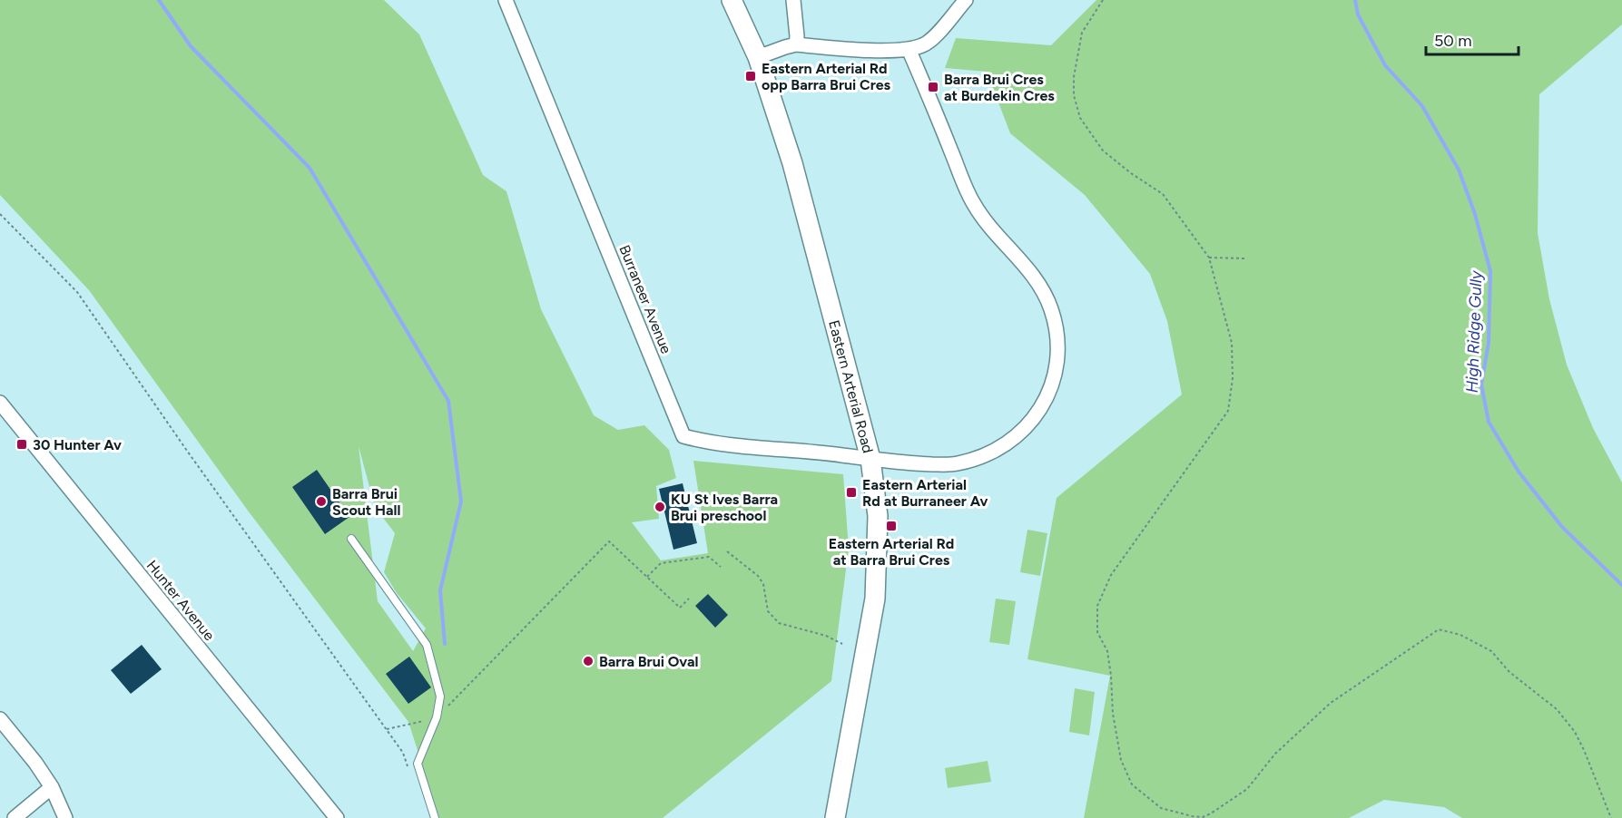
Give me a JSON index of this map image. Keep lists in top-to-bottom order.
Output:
{
  "streets": {
    "main road": ["Eastern Arterial Road"],
    "street": ["Burraneer Avenue", "Hunter Avenue"]
  },
  "crossings": [
    ["Burraneer Avenue", "Eastern Arterial Road"]
  ],
  "water": ["High Ridge Gully"],
  "places": {
    "transit": [
      "Eastern Arterial Rd opp Barra Brui Cres",
      "Barra Brui Cres at Burdekin Cres",
      "30 Hunter Av",
      "Eastern Arterial Rd at Burraneer Av",
      "Eastern Arterial Rd at Barra Brui Cres"
    ],
    "other": ["Barra Brui Scout Hall", "KU St Ives Barra Brui preschool", "Barra Brui Oval"]
  },
  "scale_bar": "50 m"
}
